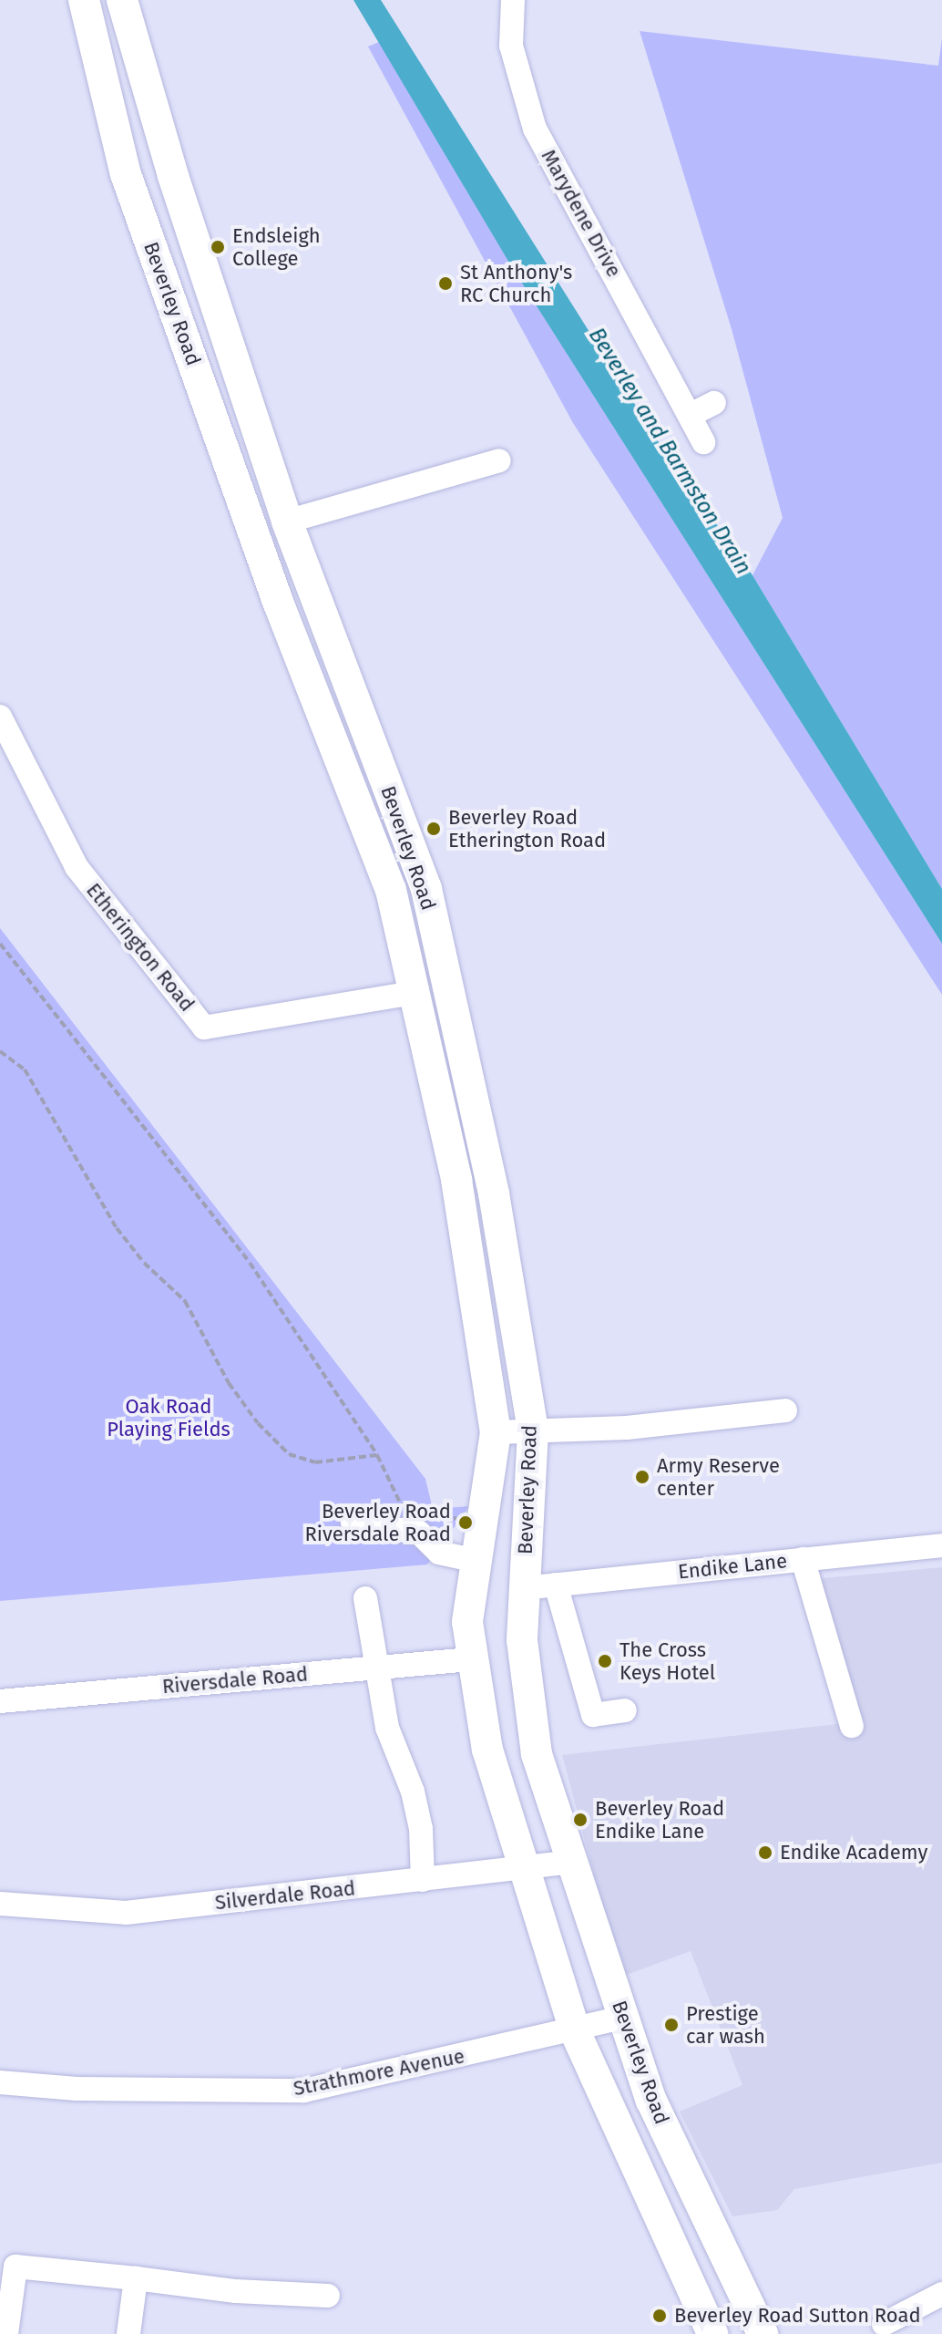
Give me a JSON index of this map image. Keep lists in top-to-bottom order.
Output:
{
  "streets": {
    "main road": ["Beverley Road"],
    "street": [
      "Marydene Drive",
      "Etherington Road",
      "Endike Lane",
      "Riversdale Road",
      "Silverdale Road",
      "Strathmore Avenue"
    ]
  },
  "crossings": [
    ["Beverley Road", "Etherington Road"],
    ["Beverley Road", "Endike Lane"],
    ["Beverley Road", "Riversdale Road"],
    ["Beverley Road", "Silverdale Road"],
    ["Beverley Road", "Strathmore Avenue"]
  ],
  "water": ["Beverley and Barmston Drain"],
  "parks": ["Oak Road Playing Fields"],
  "places": [
    "Endsleigh College",
    "St Anthony's RC Church",
    "Beverley Road Etherington Road",
    "Army Reserve center",
    "Beverley Road Riversdale Road",
    "The Cross Keys Hotel",
    "Beverley Road Endike Lane",
    "Endike Academy",
    "Prestige car wash",
    "Beverley Road Sutton Road"
  ]
}
